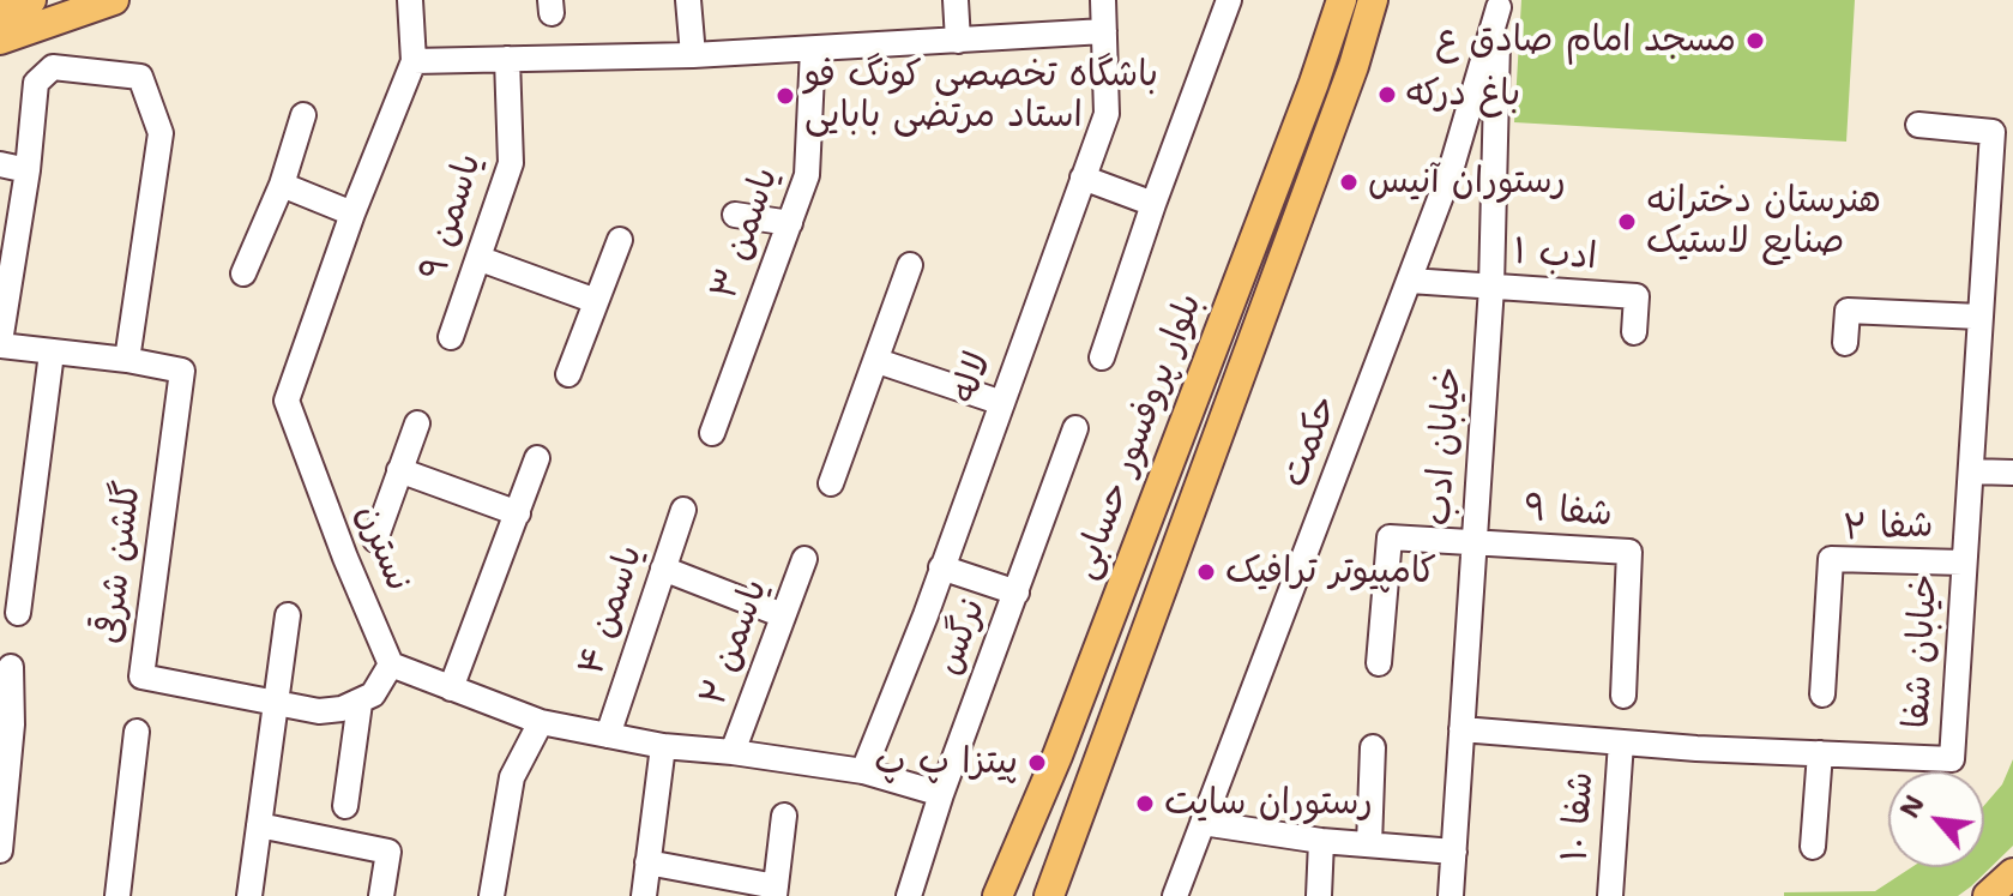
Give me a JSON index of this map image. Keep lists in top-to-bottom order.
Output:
{
  "streets": {
    "main road": ["بلوار پروفسور حسابی"],
    "street": [
      "یاسمن ۹",
      "یاسمن ۳",
      "ادب ۱",
      "لاله",
      "حکمت",
      "خیابان ادب",
      "شفا ۹",
      "شفا ۲",
      "نسترن",
      "گلشن شرقی",
      "یاسمن ۴",
      "نرگس",
      "یاسمن ۲",
      "خیابان شفا",
      "شفا ۱۰"
    ]
  },
  "crossings": [
    ["ادب ۱", "خیابان ادب"],
    ["حکمت", "خیابان ادب"],
    ["خیابان ادب", "شفا ۹"],
    ["خیابان ادب", "خیابان شفا"],
    ["شفا ۲", "خیابان شفا"],
    ["خیابان شفا", "شفا ۱۰"]
  ],
  "places": [
    "مسجد امام صادق ع",
    "باغ درکه",
    "باشگاه تخصصی کونگ فو استاد مرتضی بابایی",
    "رستوران آنیس",
    "هنرستان دخترانه صنایع لاستیک",
    "کامپیوتر ترافیک",
    "پیتزا پ پ",
    "رستوران سایت"
  ],
  "north": "top left"
}
